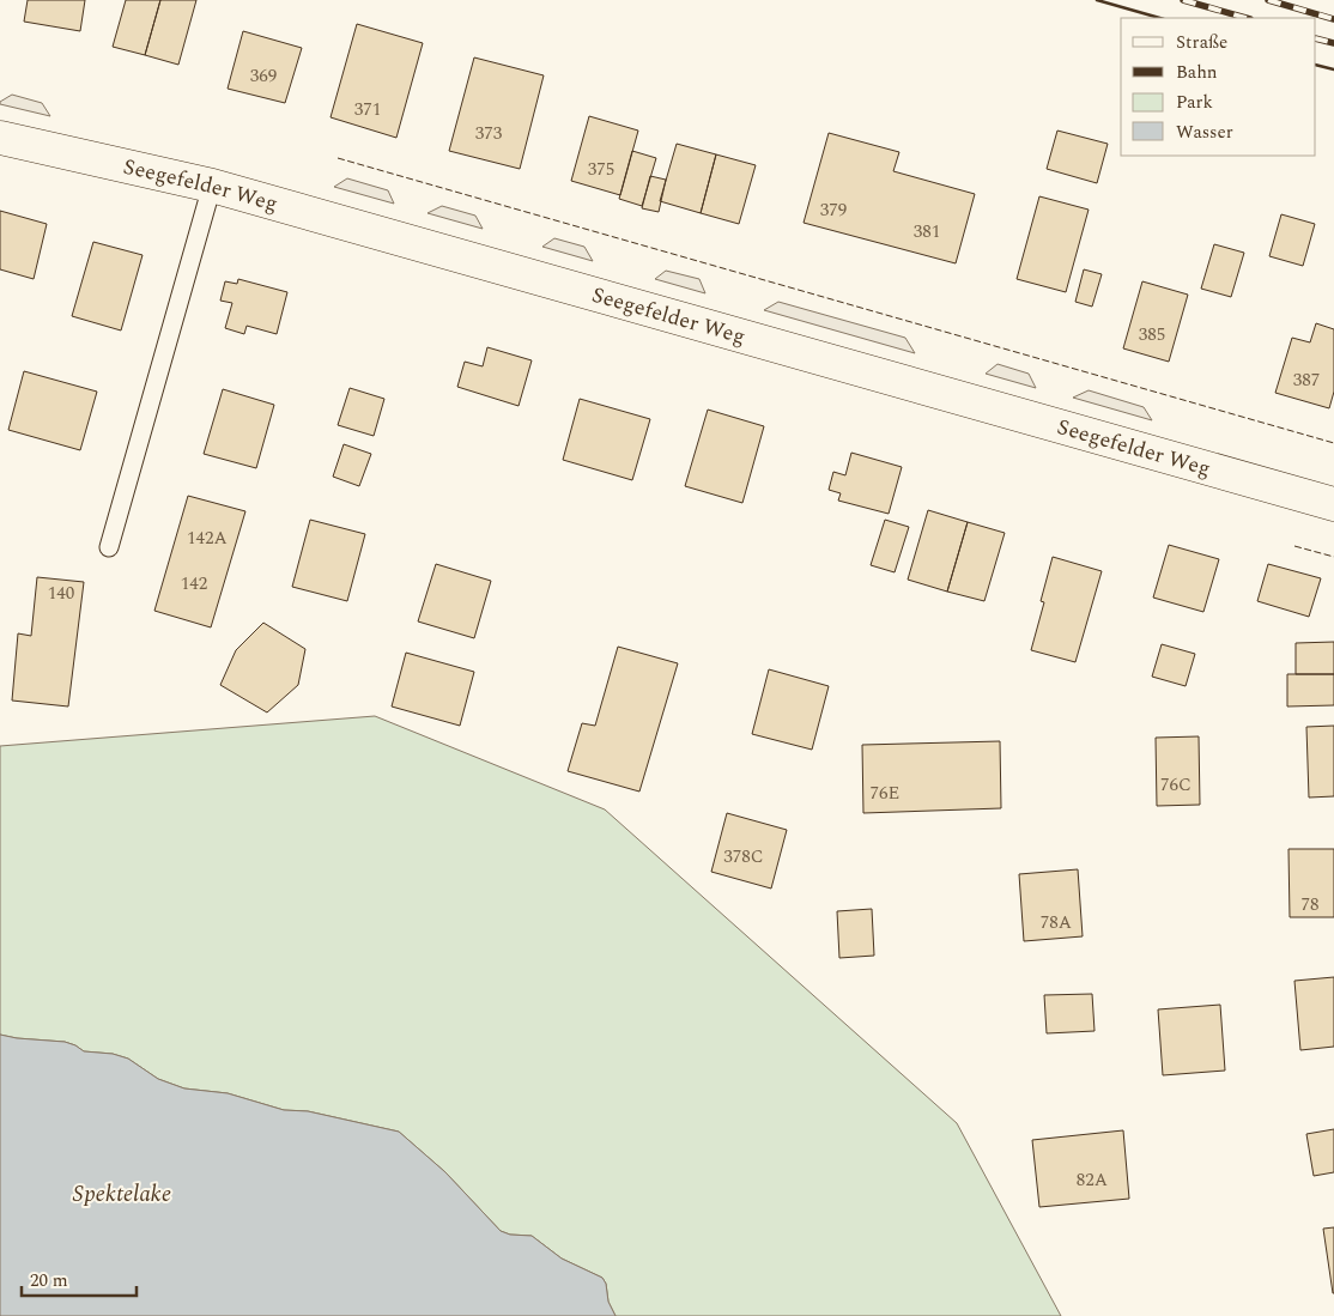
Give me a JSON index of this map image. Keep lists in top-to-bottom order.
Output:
{
  "streets": {
    "street": ["Seegefelder Weg"]
  },
  "water": ["Spektelake"],
  "house_numbers": [
    "369",
    "371",
    "373",
    "375",
    "379",
    "381",
    "385",
    "387",
    "142A",
    "142",
    "140",
    "76C",
    "76E",
    "378C",
    "78",
    "78A",
    "82A"
  ],
  "legend": [
    "Straße",
    "Bahn",
    "Park",
    "Wasser"
  ],
  "scale_bar": "20 m"
}
